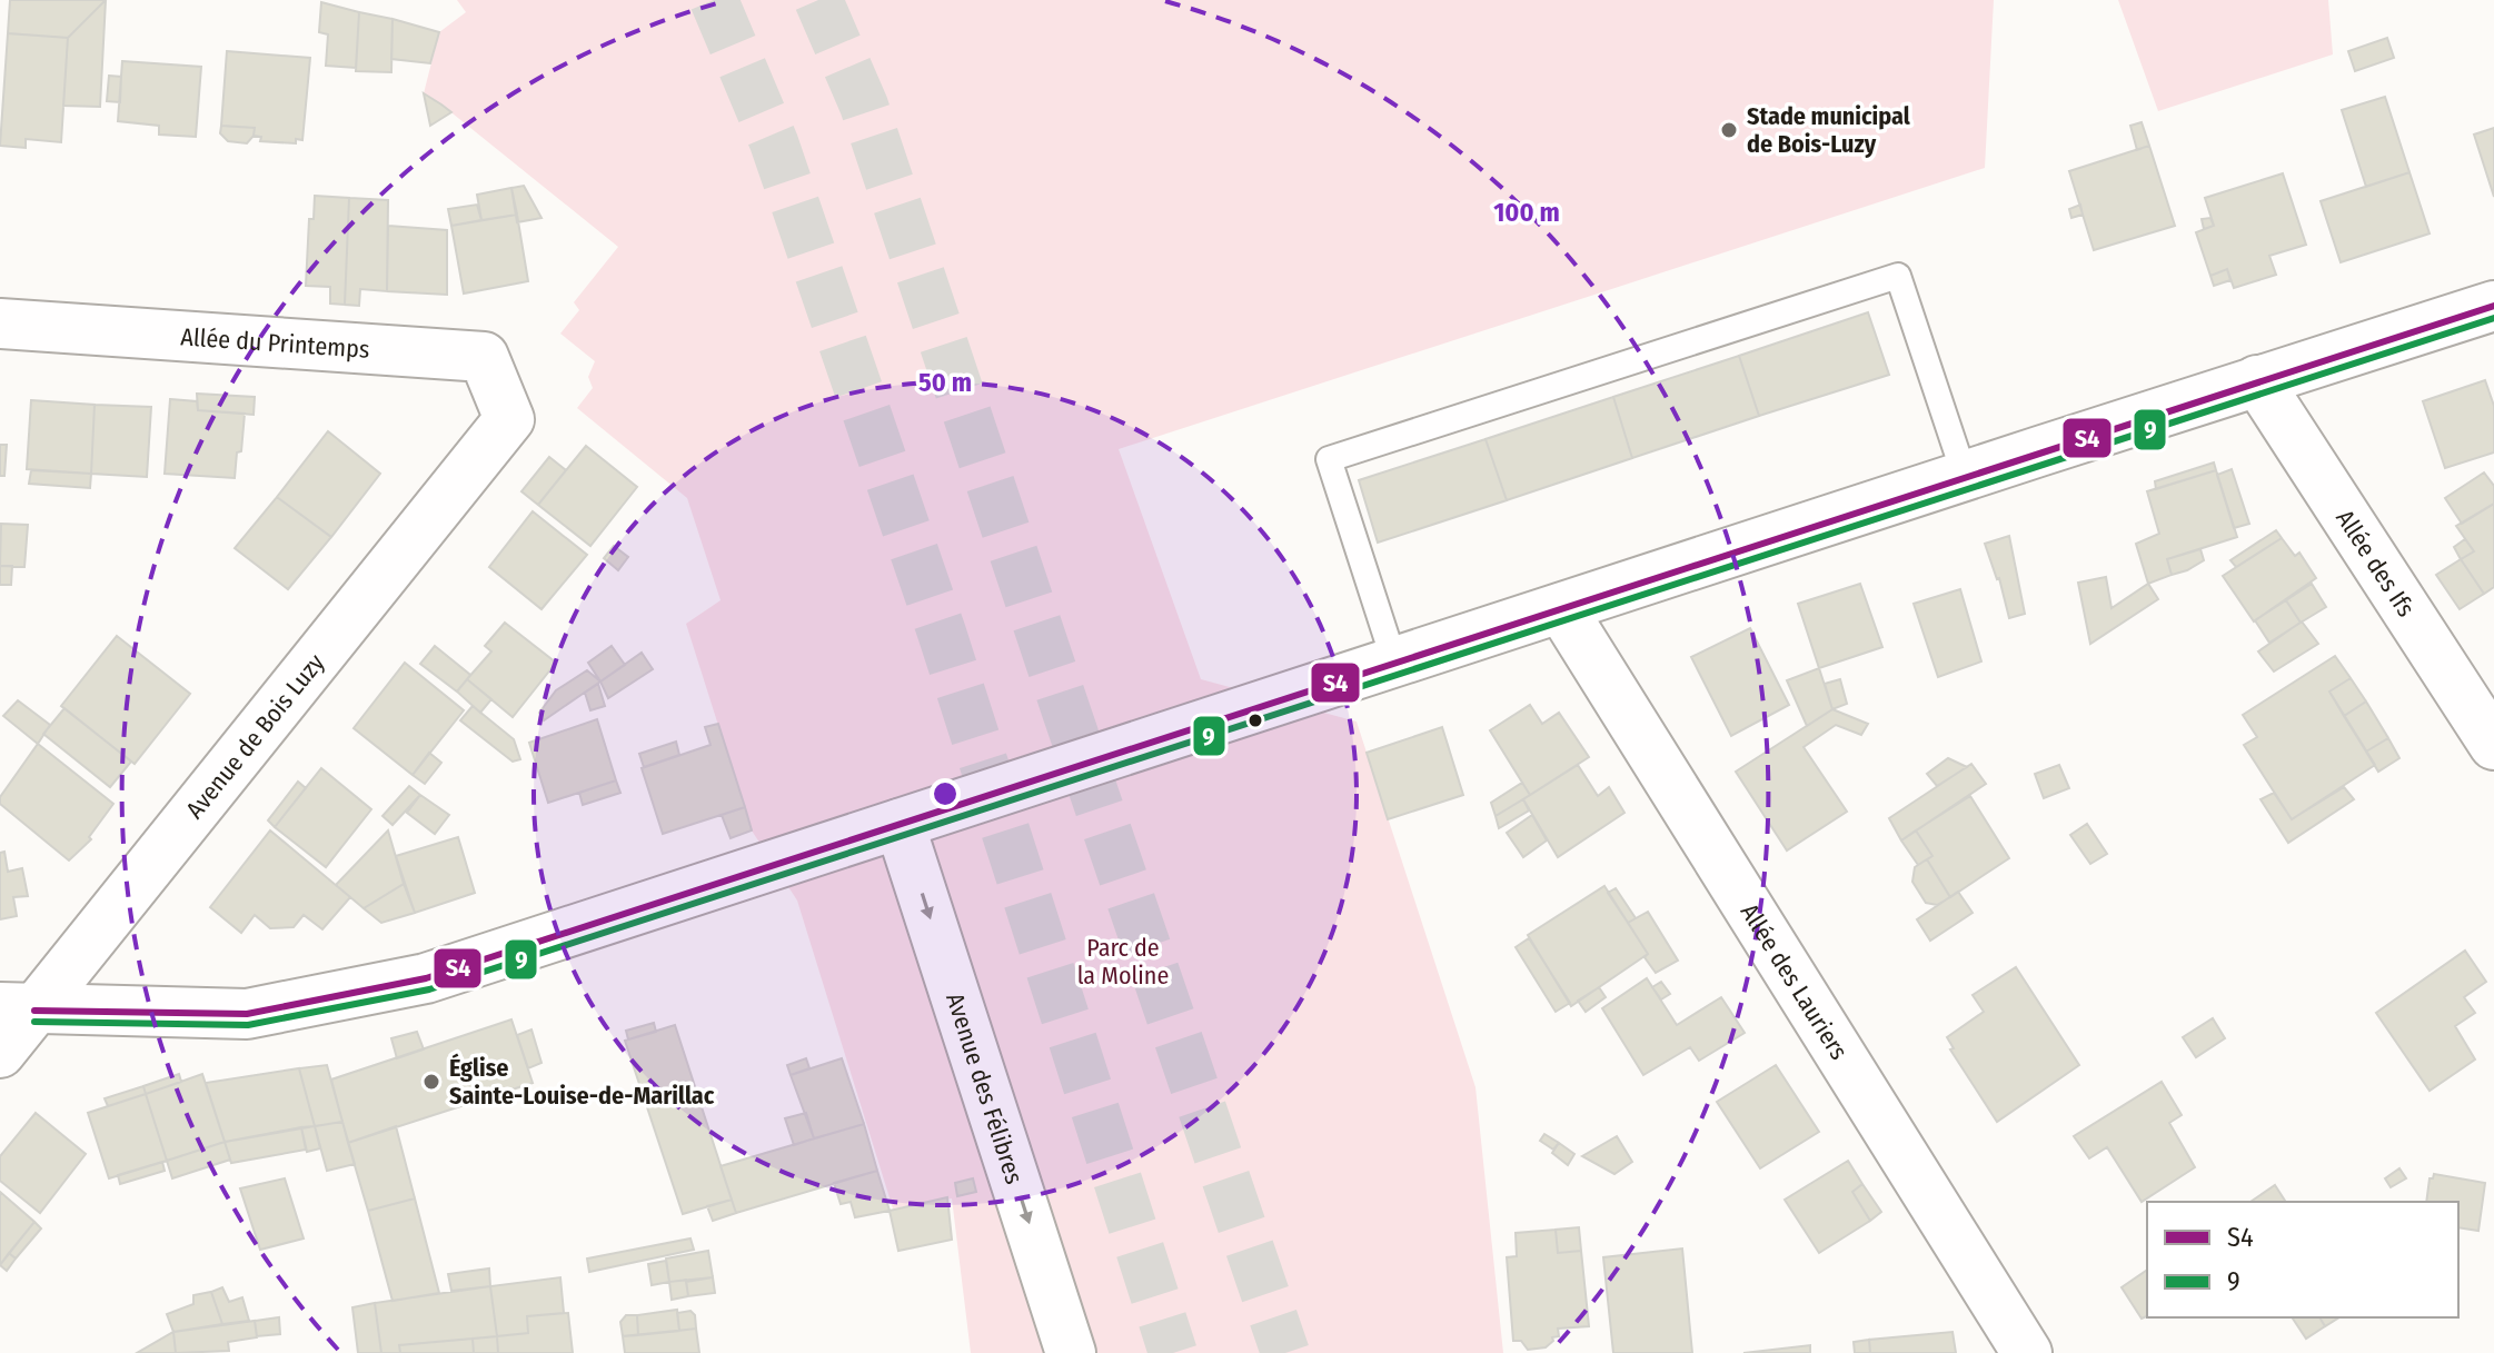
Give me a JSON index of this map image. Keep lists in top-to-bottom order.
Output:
{
  "streets": {
    "street": [
      "Allée du Printemps",
      "Allée des Ifs",
      "Avenue de Bois Luzy",
      "Allée des Lauriers",
      "Avenue des Félibres"
    ]
  },
  "crossings": [
    ["Allée du Printemps", "Avenue de Bois Luzy"]
  ],
  "one_way": ["Avenue des Félibres"],
  "parks": ["Parc de la Moline"],
  "places": ["Stade municipal de Bois-Luzy", "Église Sainte-Louise-de-Marillac"],
  "lines": ["transit line S4", "transit line 9"],
  "legend": ["S4", "9"],
  "rings": ["100 m", "50 m"]
}
